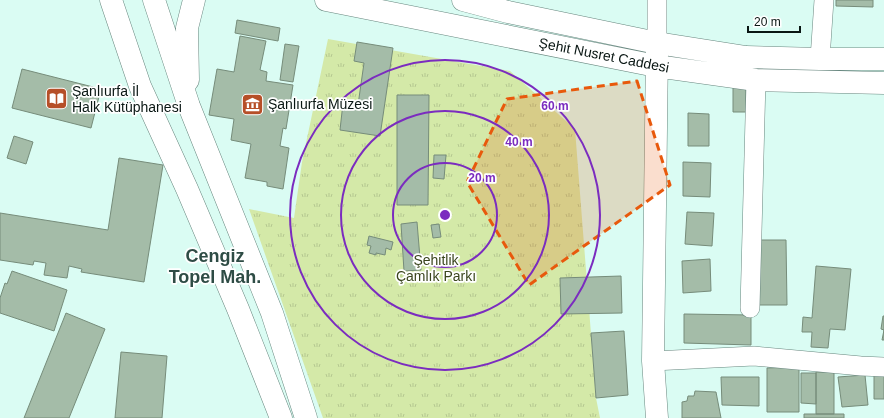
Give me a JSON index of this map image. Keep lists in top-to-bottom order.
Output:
{
  "streets": {
    "street": ["Şehit Nusret Caddesi"]
  },
  "districts": ["Cengiz Topel Mah."],
  "parks": ["Şehitlik Çamlık Parkı"],
  "places": {
    "library": ["Şanlıurfa İl Halk Kütüphanesi"],
    "museum": ["Şanlıurfa Müzesi"]
  },
  "scale_bar": "20 m",
  "rings": ["60 m", "40 m", "20 m"]
}
